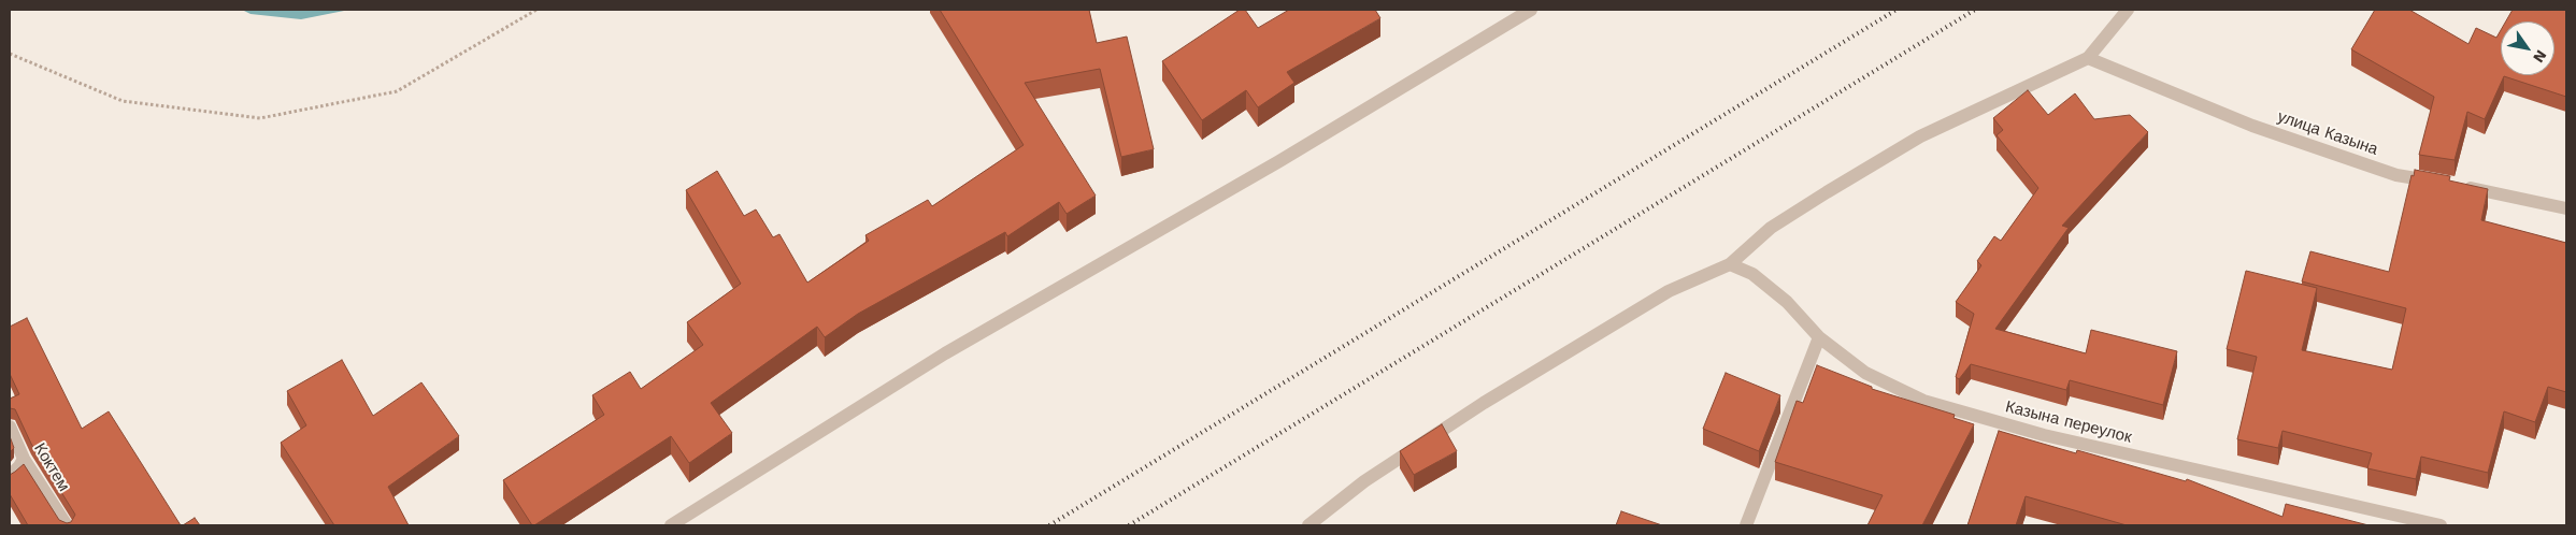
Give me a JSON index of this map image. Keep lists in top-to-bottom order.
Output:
{
  "streets": {
    "street": ["улица Казына", "Казына переулок", "Коктем"]
  },
  "north": "bottom right"
}
